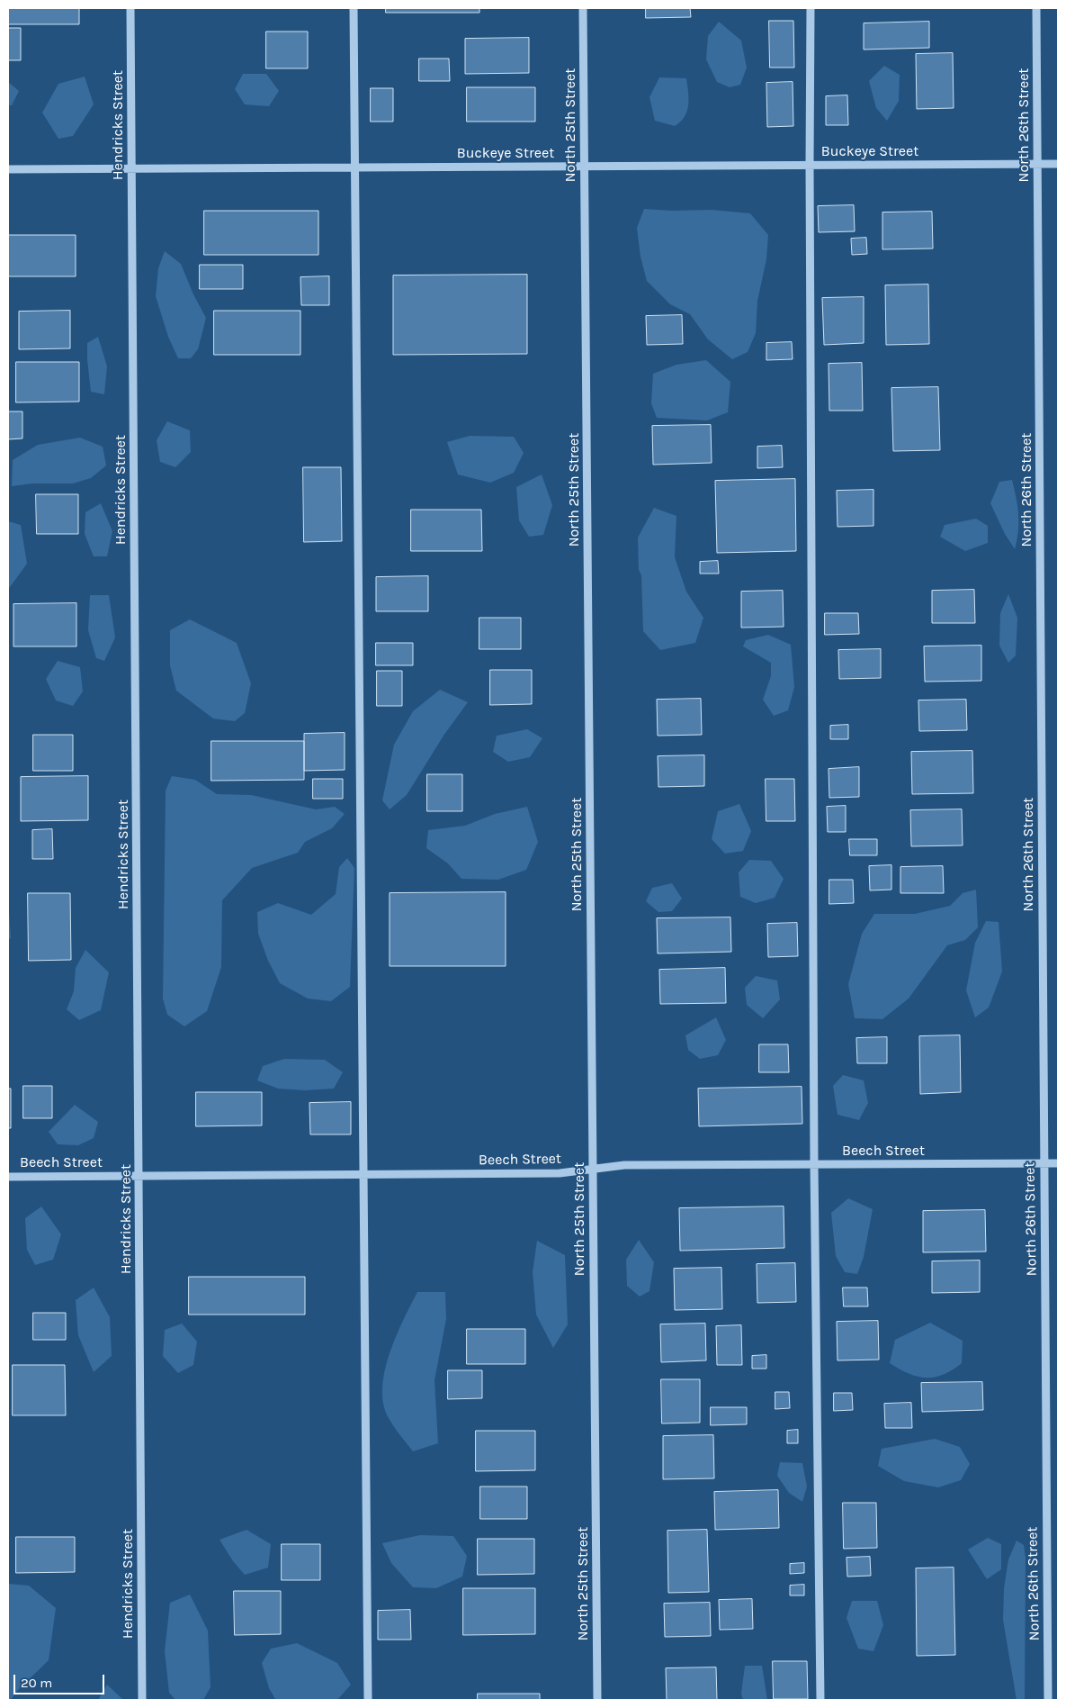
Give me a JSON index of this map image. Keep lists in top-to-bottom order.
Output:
{
  "streets": {
    "street": [
      "Hendricks Street",
      "North 25th Street",
      "North 26th Street",
      "Buckeye Street",
      "Beech Street"
    ]
  },
  "crossings": [
    ["Hendricks Street", "Buckeye Street"],
    ["Hendricks Street", "Beech Street"],
    ["North 25th Street", "Buckeye Street"],
    ["North 25th Street", "Beech Street"],
    ["North 26th Street", "Buckeye Street"],
    ["North 26th Street", "Beech Street"]
  ],
  "scale_bar": "20 m"
}
